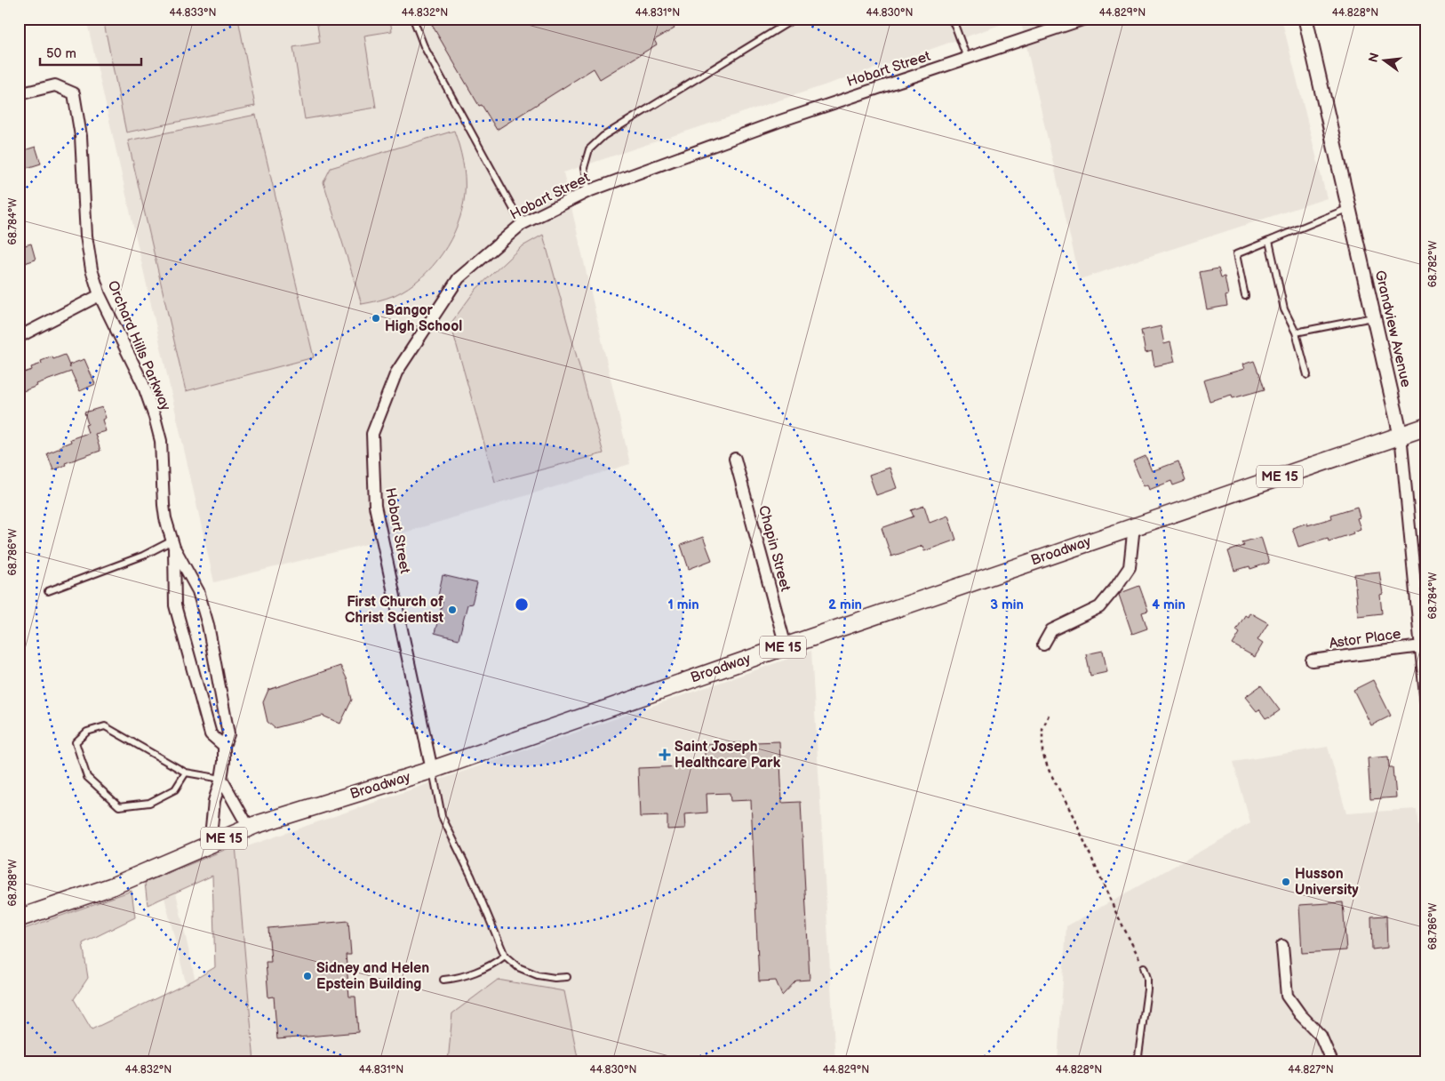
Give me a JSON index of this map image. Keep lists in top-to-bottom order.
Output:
{
  "streets": {
    "main road": ["ME 15", "Broadway"],
    "street": [
      "Hobart Street",
      "Grandview Avenue",
      "Orchard Hills Parkway",
      "Chapin Street",
      "Astor Place"
    ]
  },
  "crossings": [
    ["Hobart Street", "Broadway"],
    ["Grandview Avenue", "Broadway"],
    ["Grandview Avenue", "Astor Place"],
    ["Orchard Hills Parkway", "Broadway"],
    ["Chapin Street", "Broadway"]
  ],
  "places": {
    "other": [
      "Bangor High School",
      "First Church of Christ Scientist",
      "Husson University",
      "Sidney and Helen Epstein Building"
    ],
    "health": ["Saint Joseph Healthcare Park"]
  },
  "scale_bar": "50 m",
  "north": "left",
  "coordinates": [
    "44.833°N",
    "44.832°N",
    "44.831°N",
    "44.830°N",
    "44.829°N",
    "44.828°N",
    "68.784°W",
    "68.782°W",
    "68.786°W",
    "68.788°W",
    "44.827°N"
  ],
  "rings": [
    "1 min",
    "2 min",
    "3 min",
    "4 min"
  ]
}
